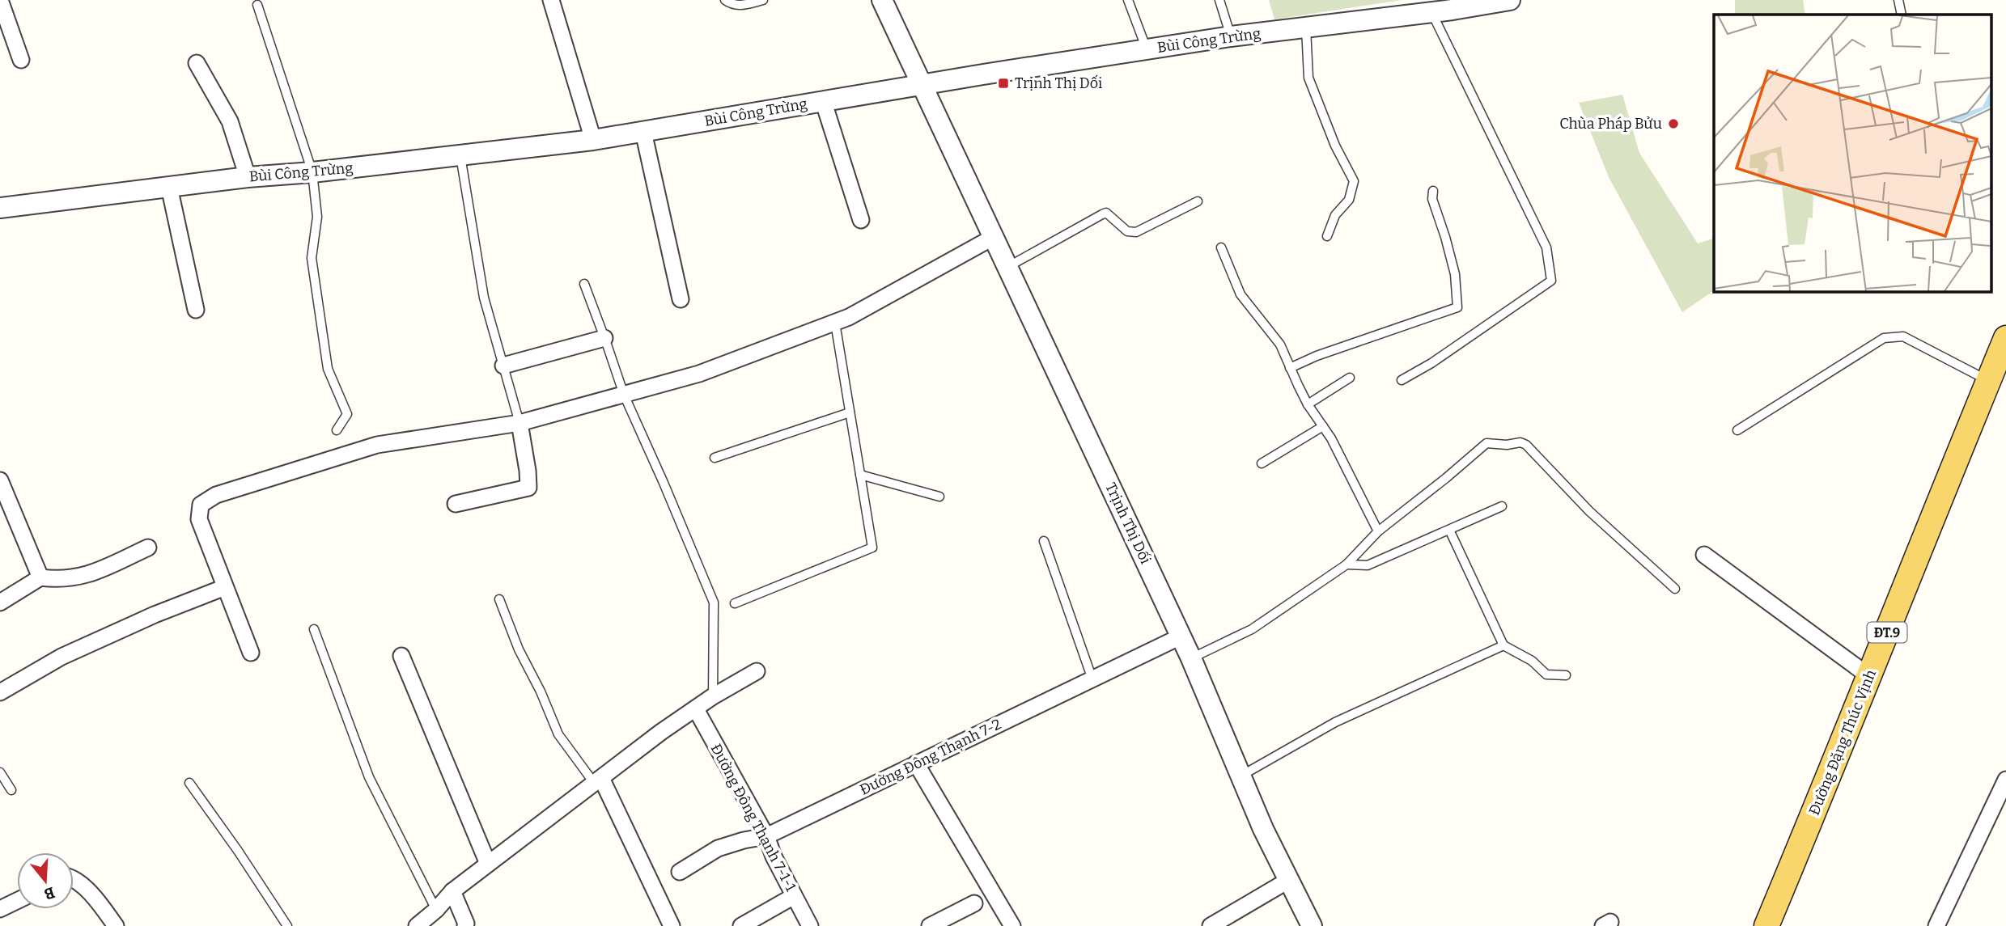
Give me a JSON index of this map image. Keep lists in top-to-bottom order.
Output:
{
  "streets": {
    "main road": ["ĐT.9", "Đường Đặng Thúc Vịnh"],
    "street": [
      "Bùi Công Trừng",
      "Trịnh Thị Dối",
      "Đường Đông Thạnh 7-2",
      "Đường Đông Thạnh 7-1-1"
    ]
  },
  "crossings": [
    ["Bùi Công Trừng", "Trịnh Thị Dối"],
    ["Trịnh Thị Dối", "Đường Đông Thạnh 7-2"],
    ["Đường Đông Thạnh 7-2", "Đường Đông Thạnh 7-1-1"]
  ],
  "places": {
    "transit": ["Trịnh Thị Dối"],
    "other": ["Chùa Pháp Bửu"]
  },
  "north": "bottom"
}
